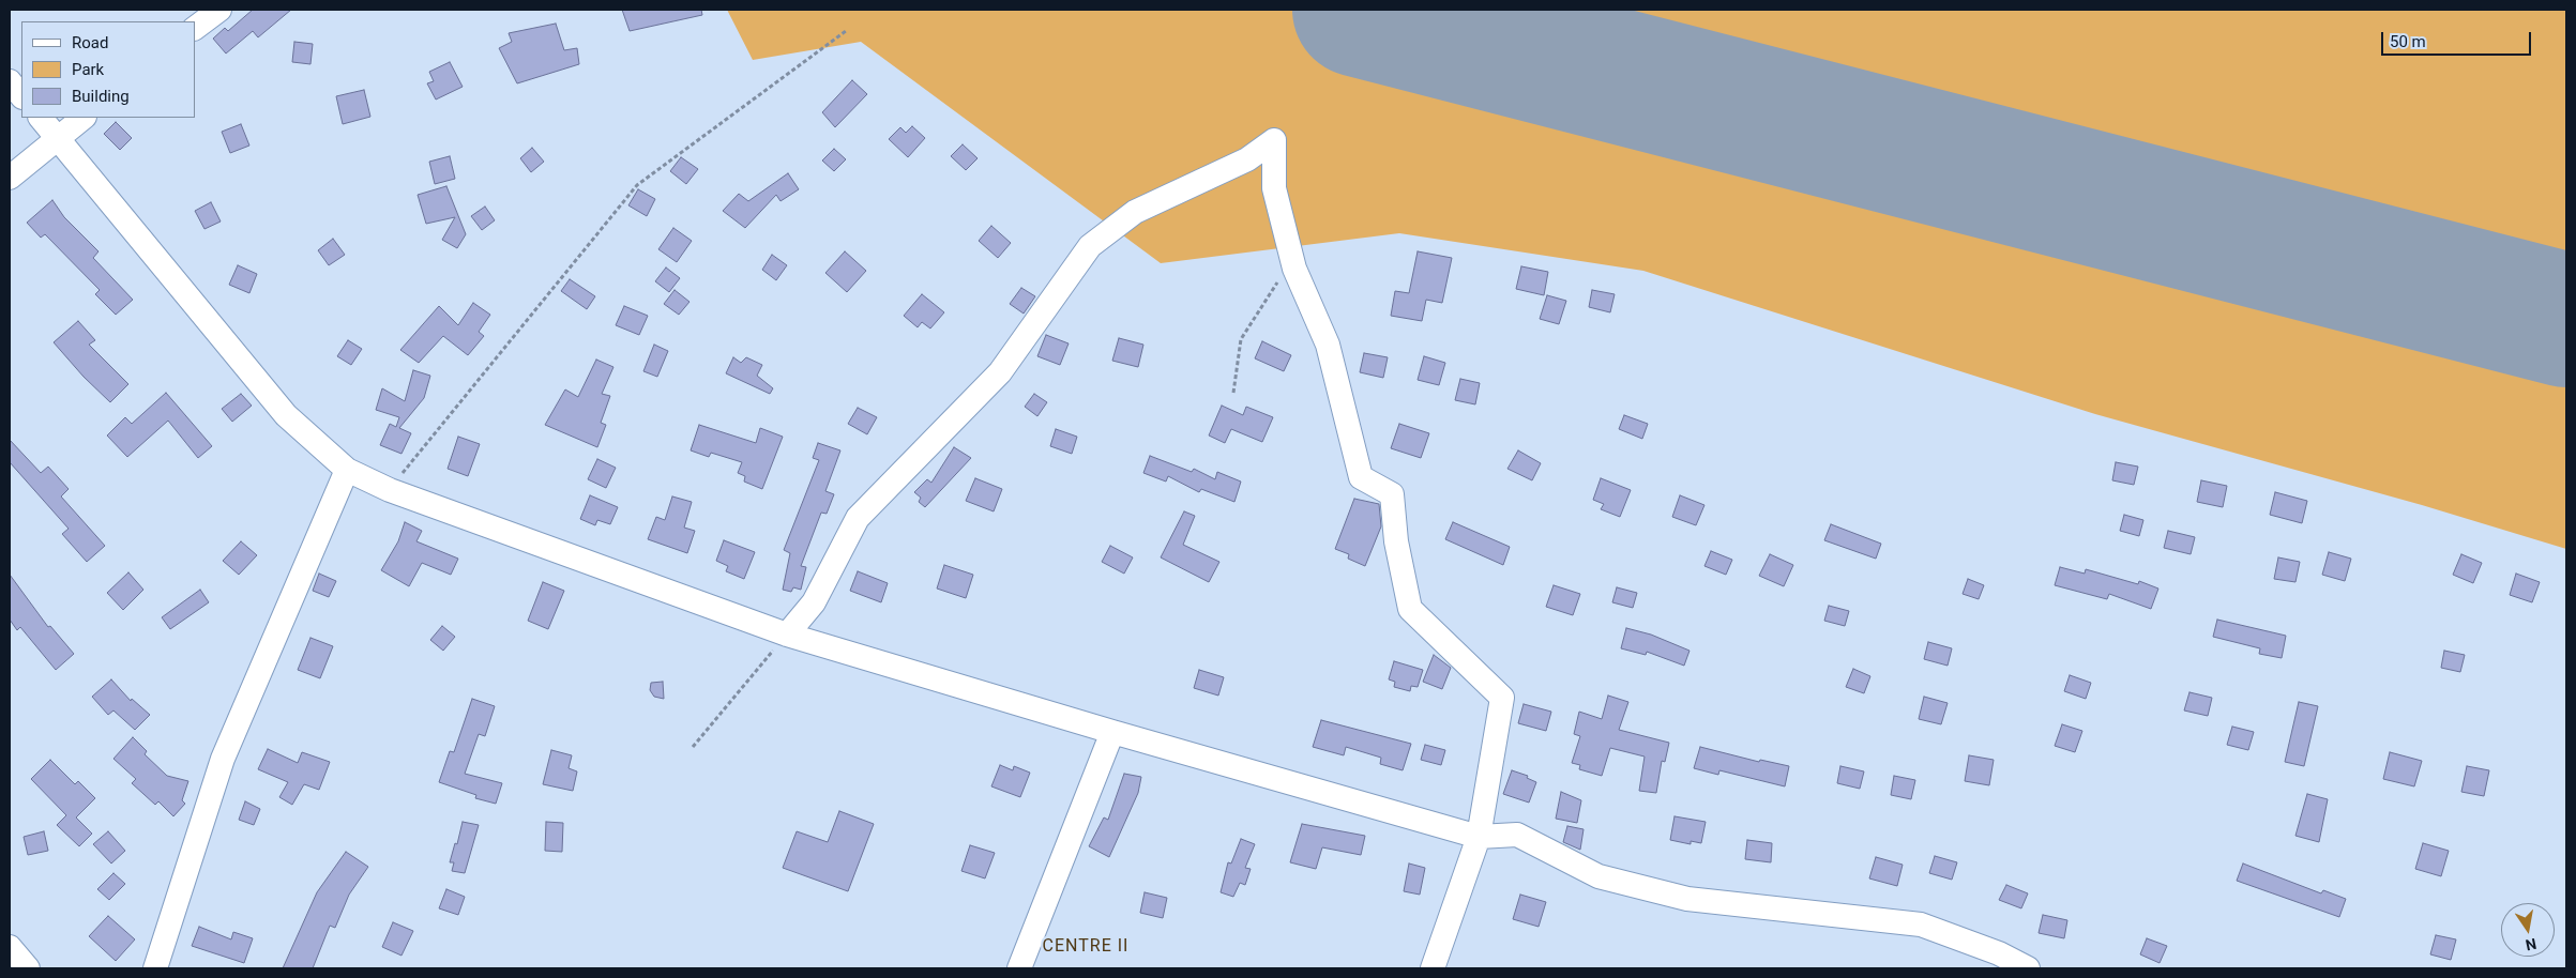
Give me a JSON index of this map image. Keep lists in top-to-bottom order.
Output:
{
  "districts": ["CENTRE II"],
  "legend": ["Road", "Park", "Building"],
  "scale_bar": "50 m",
  "north": "bottom"
}
